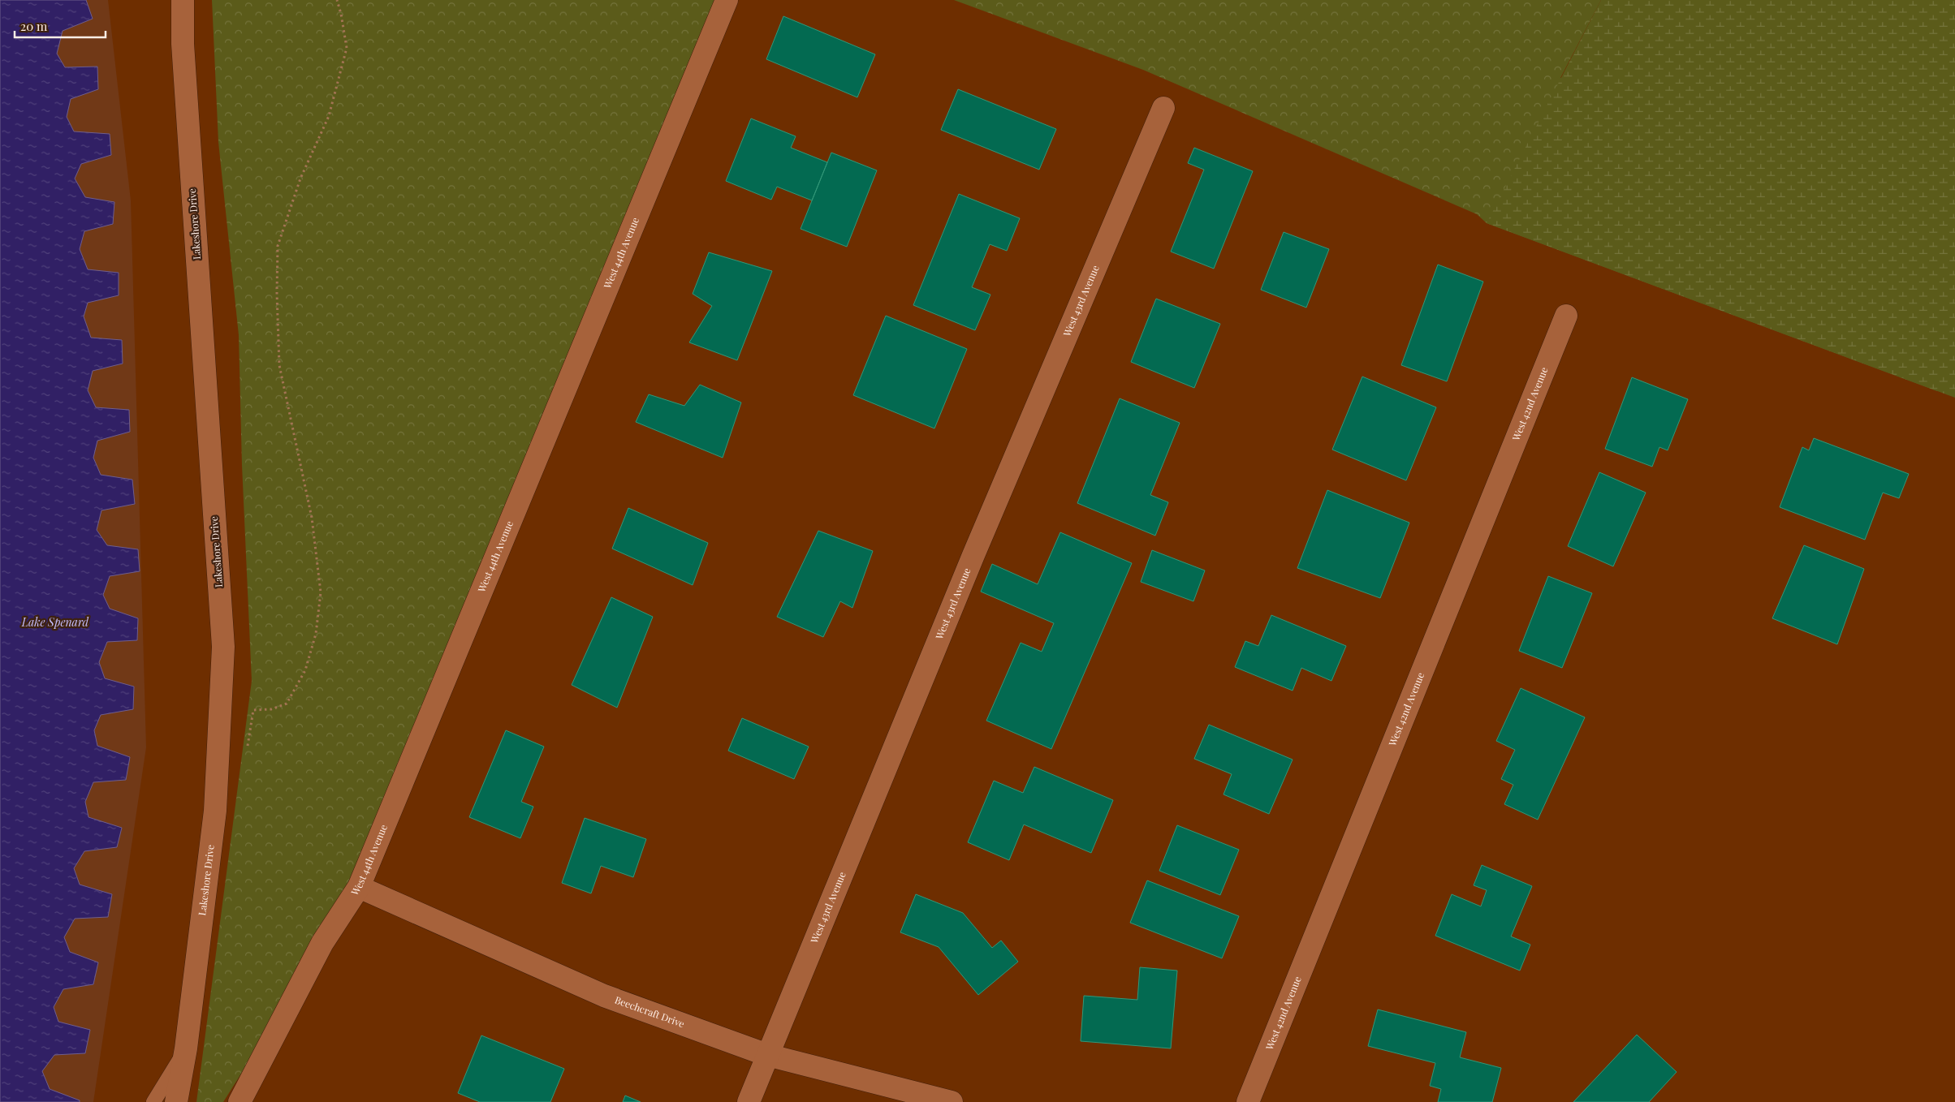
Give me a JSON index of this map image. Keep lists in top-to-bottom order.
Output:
{
  "streets": {
    "street": [
      "Lakeshore Drive",
      "West 44th Avenue",
      "West 43rd Avenue",
      "West 42nd Avenue",
      "Beechcraft Drive"
    ]
  },
  "crossings": [
    ["West 44th Avenue", "Beechcraft Drive"],
    ["West 43rd Avenue", "Beechcraft Drive"]
  ],
  "water": ["Lake Spenard"],
  "scale_bar": "20 m"
}
